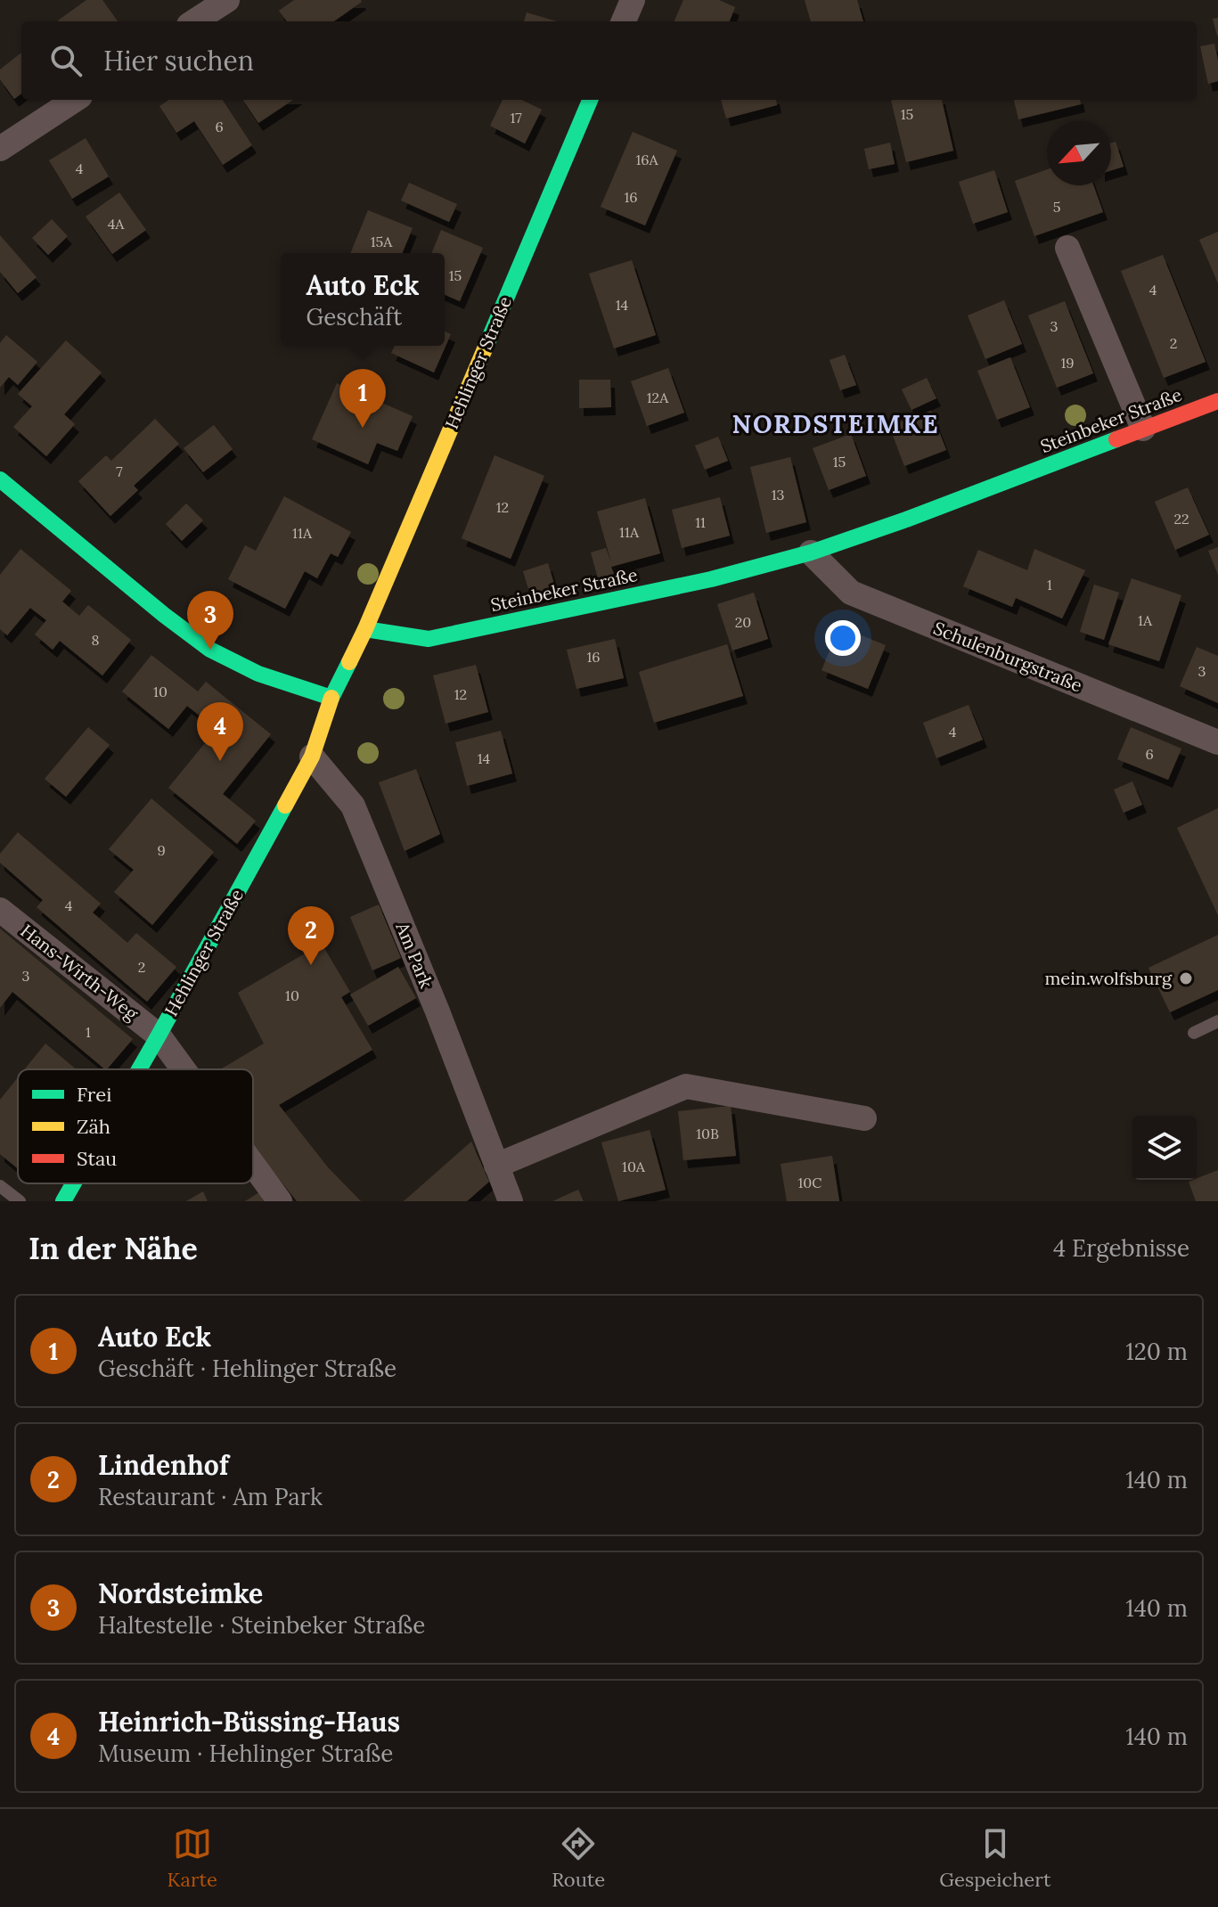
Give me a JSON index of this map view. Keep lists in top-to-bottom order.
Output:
{
  "streets": {
    "street": [
      "Hehlinger Straße",
      "Steinbeker Straße",
      "Schulenburgstraße",
      "Am Park",
      "Hans-Wirth-Weg"
    ]
  },
  "crossings": [
    ["Hehlinger Straße", "Steinbeker Straße"],
    ["Hehlinger Straße", "Am Park"],
    ["Hehlinger Straße", "Hans-Wirth-Weg"],
    ["Steinbeker Straße", "Schulenburgstraße"]
  ],
  "districts": ["NORDSTEIMKE"],
  "places": ["mein.wolfsburg"],
  "house_numbers": [
    "15",
    "17",
    "6",
    "16A",
    "4",
    "16",
    "5",
    "4A",
    "15A",
    "15",
    "4",
    "14",
    "3",
    "2",
    "19",
    "12A",
    "15",
    "7",
    "13",
    "12",
    "22",
    "11",
    "11A",
    "11A",
    "1",
    "1A",
    "20",
    "8",
    "16",
    "3",
    "10",
    "12",
    "4",
    "6",
    "14",
    "9",
    "4",
    "2",
    "3",
    "10",
    "1",
    "10B",
    "10A",
    "10C"
  ],
  "legend": ["Frei", "Zäh", "Stau"],
  "north": "bottom left",
  "page": {
    "search": "Hier suchen",
    "popup": ["Auto Eck", "Geschäft"],
    "pins": [
      "1",
      "3",
      "4",
      "2"
    ],
    "heading": ["In der Nähe", "4 Ergebnisse"],
    "list": [
      {
        "mark": "1",
        "name": "Auto Eck",
        "note": "Geschäft · Hehlinger Straße",
        "value": "120 m"
      },
      {
        "mark": "2",
        "name": "Lindenhof",
        "note": "Restaurant · Am Park",
        "value": "140 m"
      },
      {
        "mark": "3",
        "name": "Nordsteimke",
        "note": "Haltestelle · Steinbeker Straße",
        "value": "140 m"
      },
      {
        "mark": "4",
        "name": "Heinrich-Büssing-Haus",
        "note": "Museum · Hehlinger Straße",
        "value": "140 m"
      }
    ],
    "nav": ["Karte", "Route", "Gespeichert"]
  }
}
